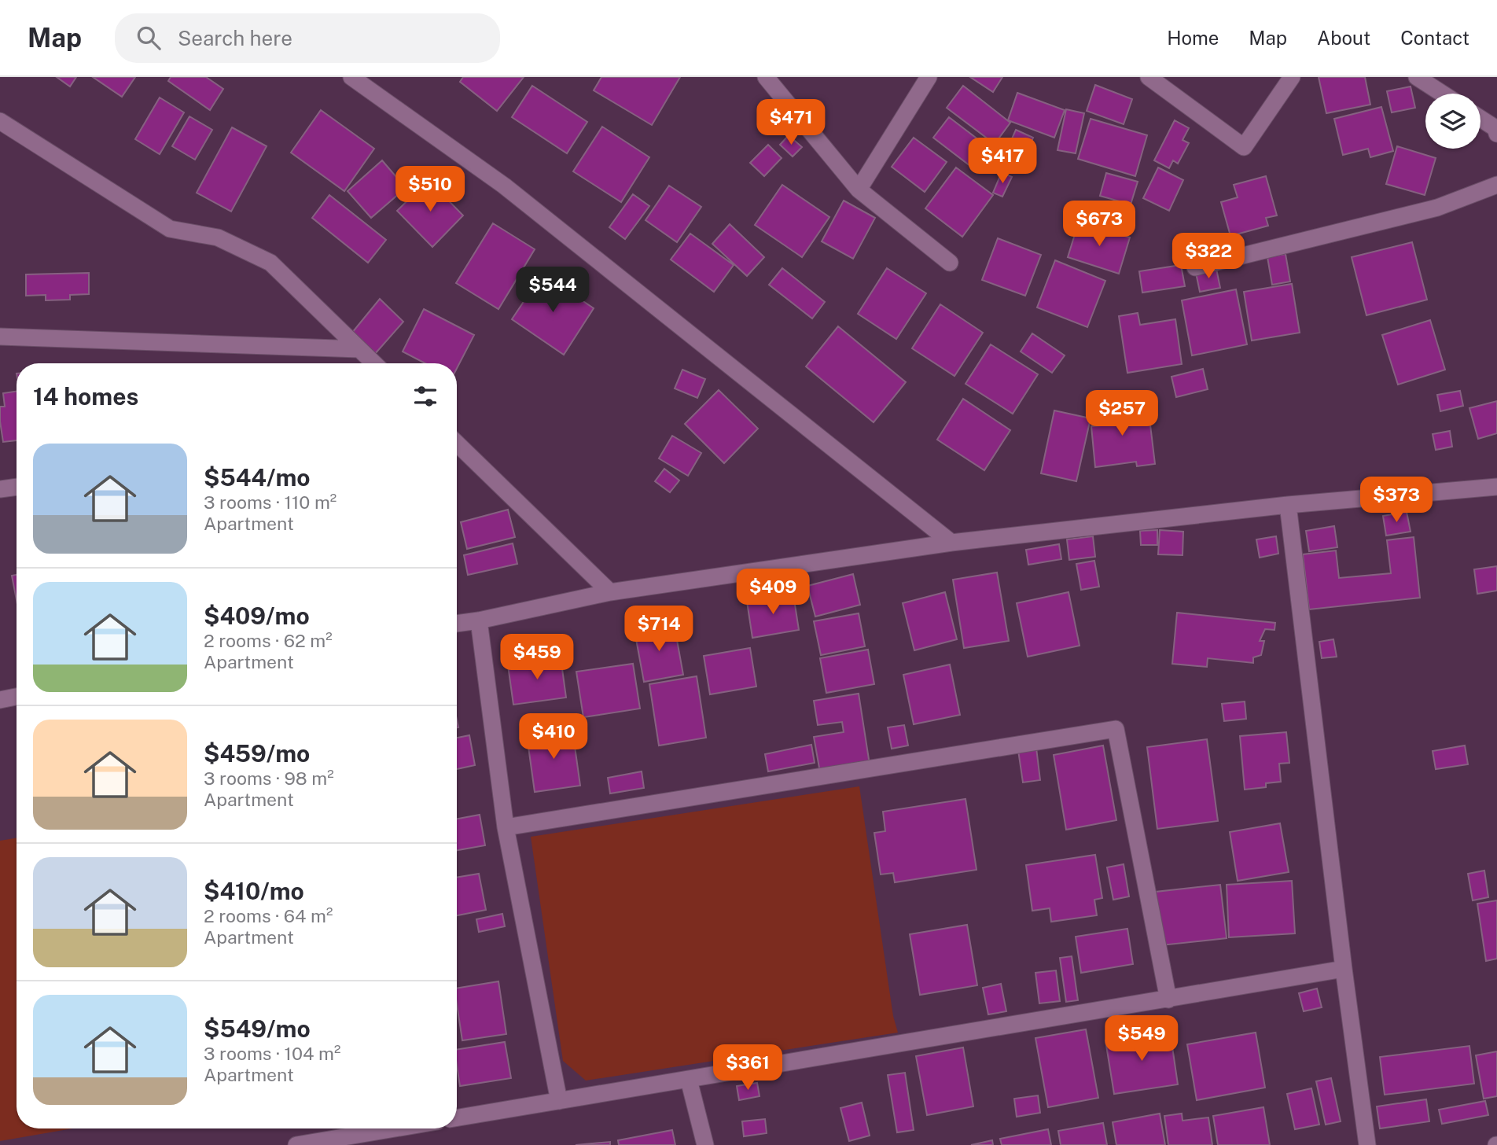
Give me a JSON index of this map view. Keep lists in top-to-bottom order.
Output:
{
  "page": {
    "header": "Map",
    "search": "Search here",
    "nav": [
      "Home",
      "Map",
      "About",
      "Contact"
    ],
    "price": [
      "$471",
      "$417",
      "$510",
      "$673",
      "$322",
      "$544",
      "$257",
      "$373",
      "$409",
      "$714",
      "$459",
      "$410",
      "$549",
      "$361"
    ],
    "heading": "14 homes",
    "list": [
      {
        "name": "$544/mo",
        "note": "3 rooms · 110 m² · Apartment"
      },
      {
        "name": "$409/mo",
        "note": "2 rooms · 62 m² · Apartment"
      },
      {
        "name": "$459/mo",
        "note": "3 rooms · 98 m² · Apartment"
      },
      {
        "name": "$410/mo",
        "note": "2 rooms · 64 m² · Apartment"
      },
      {
        "name": "$549/mo",
        "note": "3 rooms · 104 m² · Apartment"
      }
    ]
  }
}
